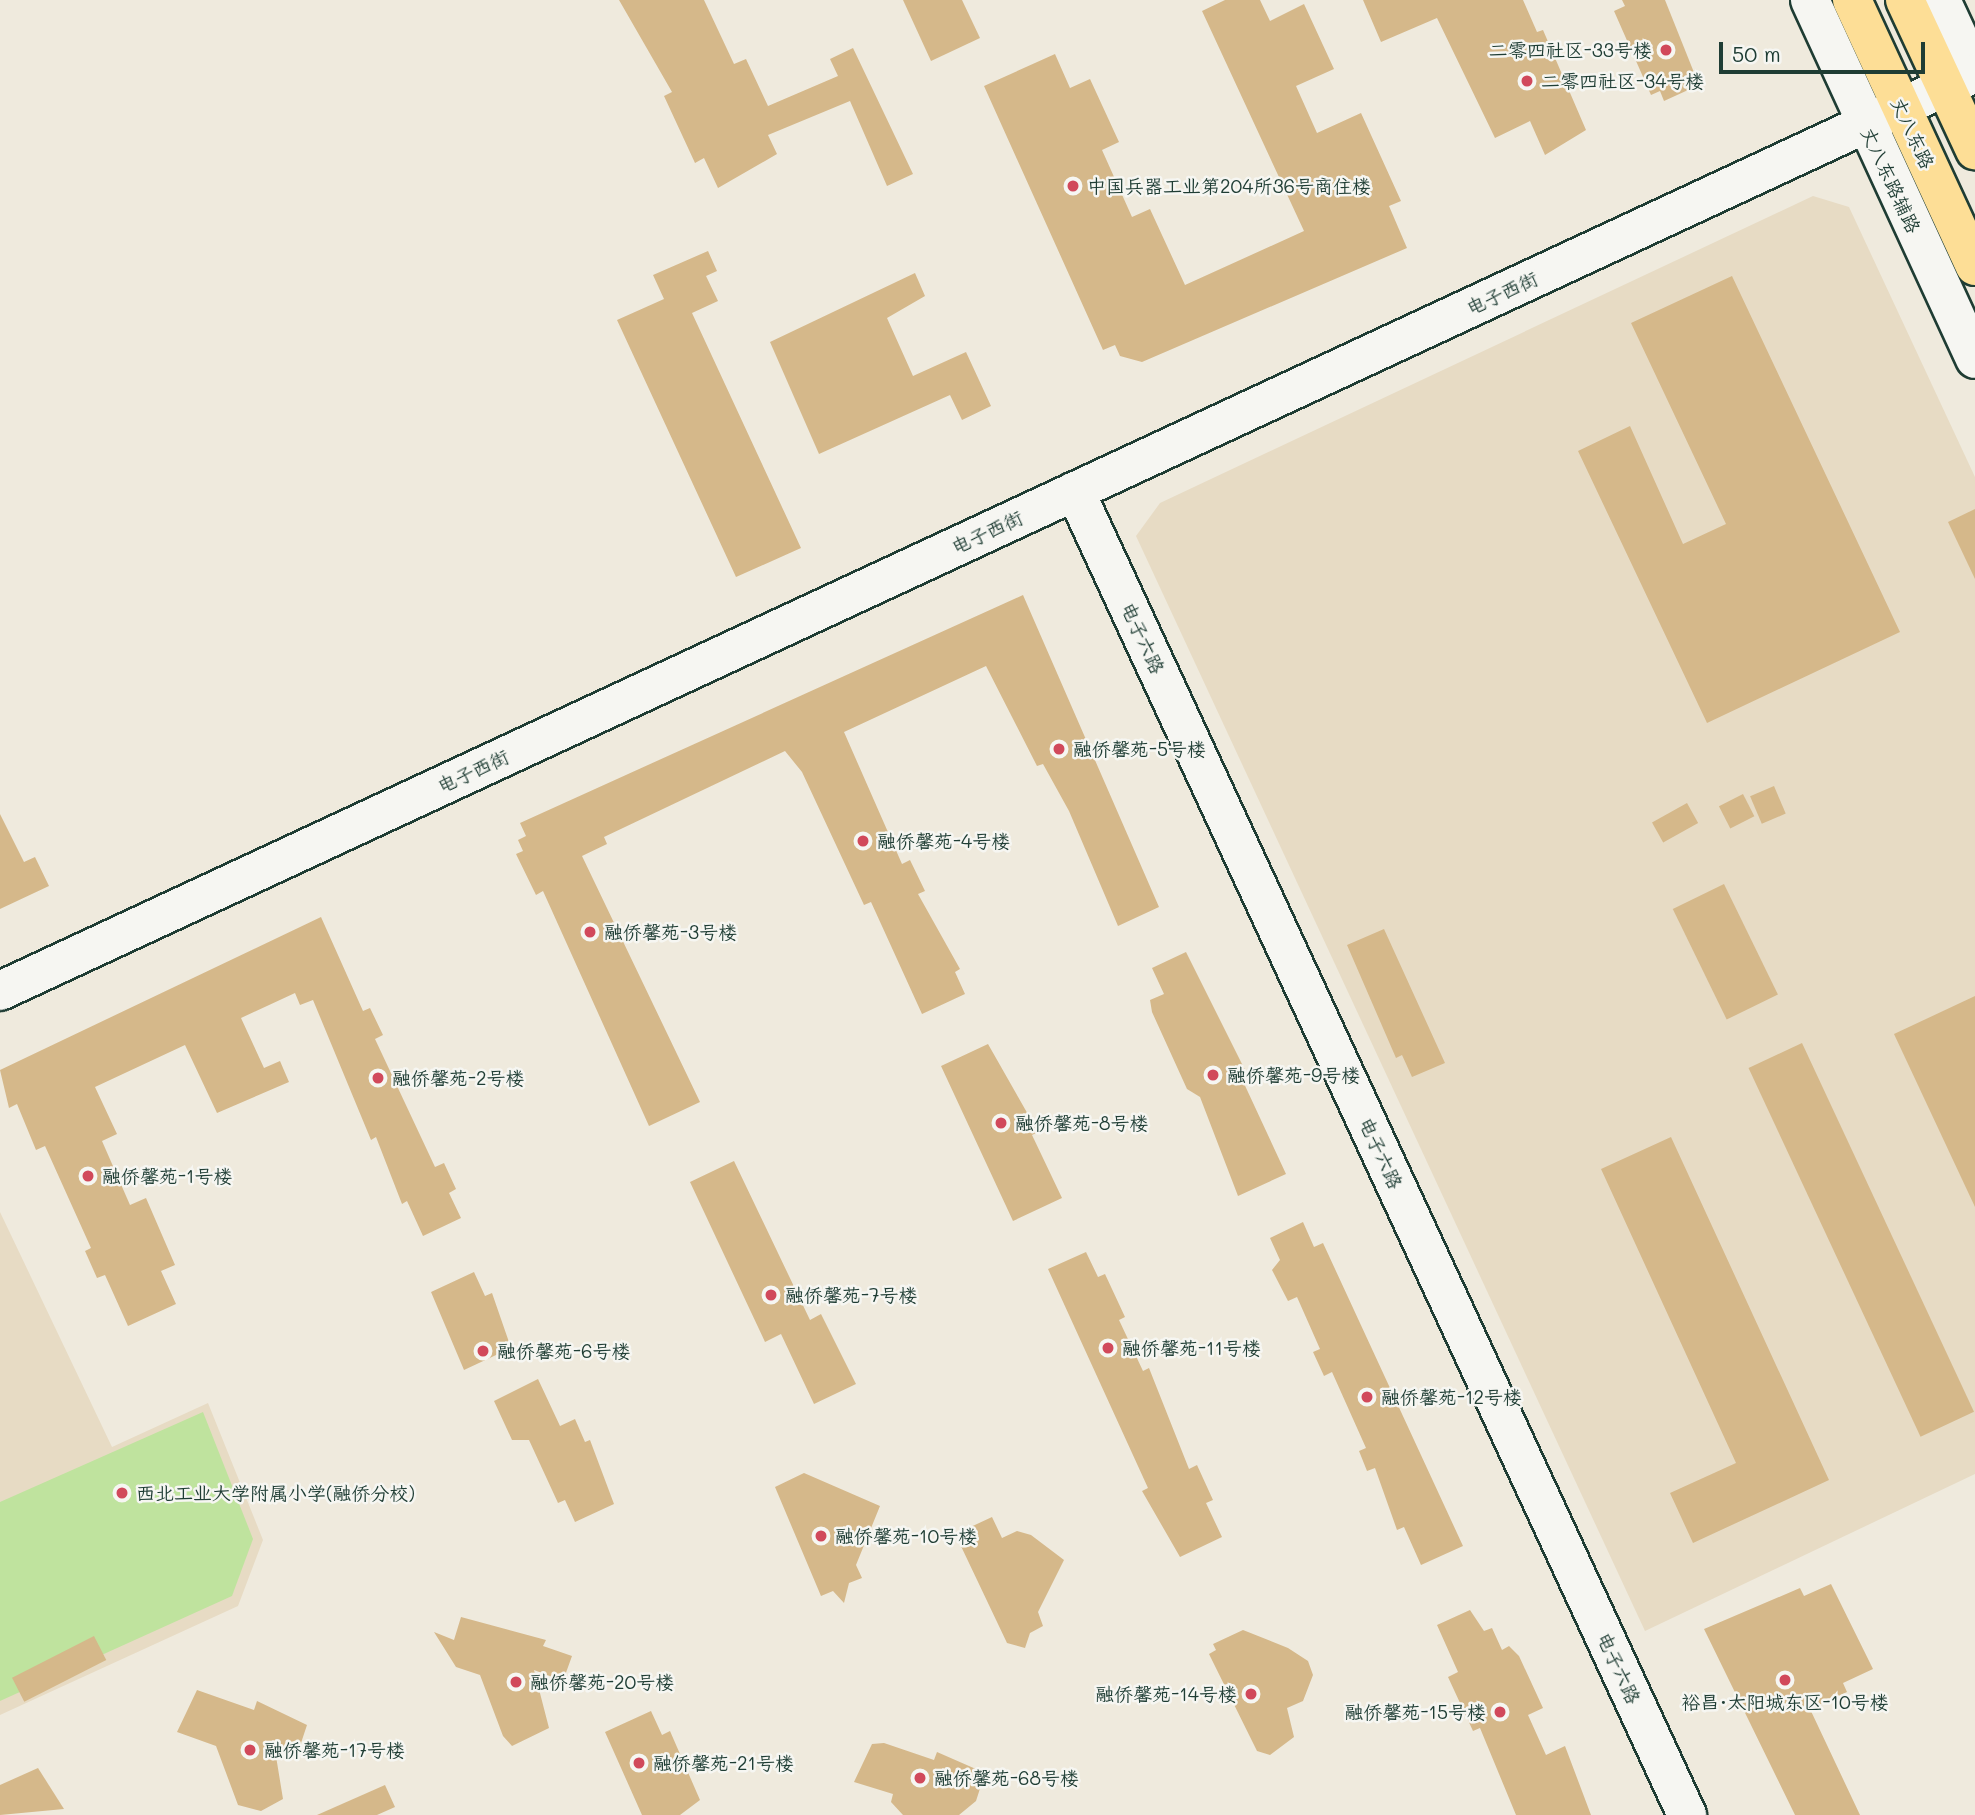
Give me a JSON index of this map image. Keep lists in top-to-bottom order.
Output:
{
  "streets": {
    "main road": ["丈八东路"],
    "street": ["丈八东路辅路", "电子西街", "电子六路"]
  },
  "crossings": [
    ["丈八东路", "电子西街"],
    ["丈八东路辅路", "电子西街"],
    ["电子西街", "电子六路"]
  ],
  "places": [
    "二零四社区-33号楼",
    "二零四社区-34号楼",
    "中国兵器工业第204所36号商住楼",
    "融侨馨苑-5号楼",
    "融侨馨苑-4号楼",
    "融侨馨苑-3号楼",
    "融侨馨苑-9号楼",
    "融侨馨苑-2号楼",
    "融侨馨苑-8号楼",
    "融侨馨苑-1号楼",
    "融侨馨苑-7号楼",
    "融侨馨苑-11号楼",
    "融侨馨苑-6号楼",
    "融侨馨苑-12号楼",
    "西北工业大学附属小学(融侨分校)",
    "融侨馨苑-10号楼",
    "裕昌·太阳城东区-10号楼",
    "融侨馨苑-20号楼",
    "融侨馨苑-14号楼",
    "融侨馨苑-15号楼",
    "融侨馨苑-17号楼",
    "融侨馨苑-21号楼",
    "融侨馨苑-68号楼"
  ],
  "scale_bar": "50 m"
}
